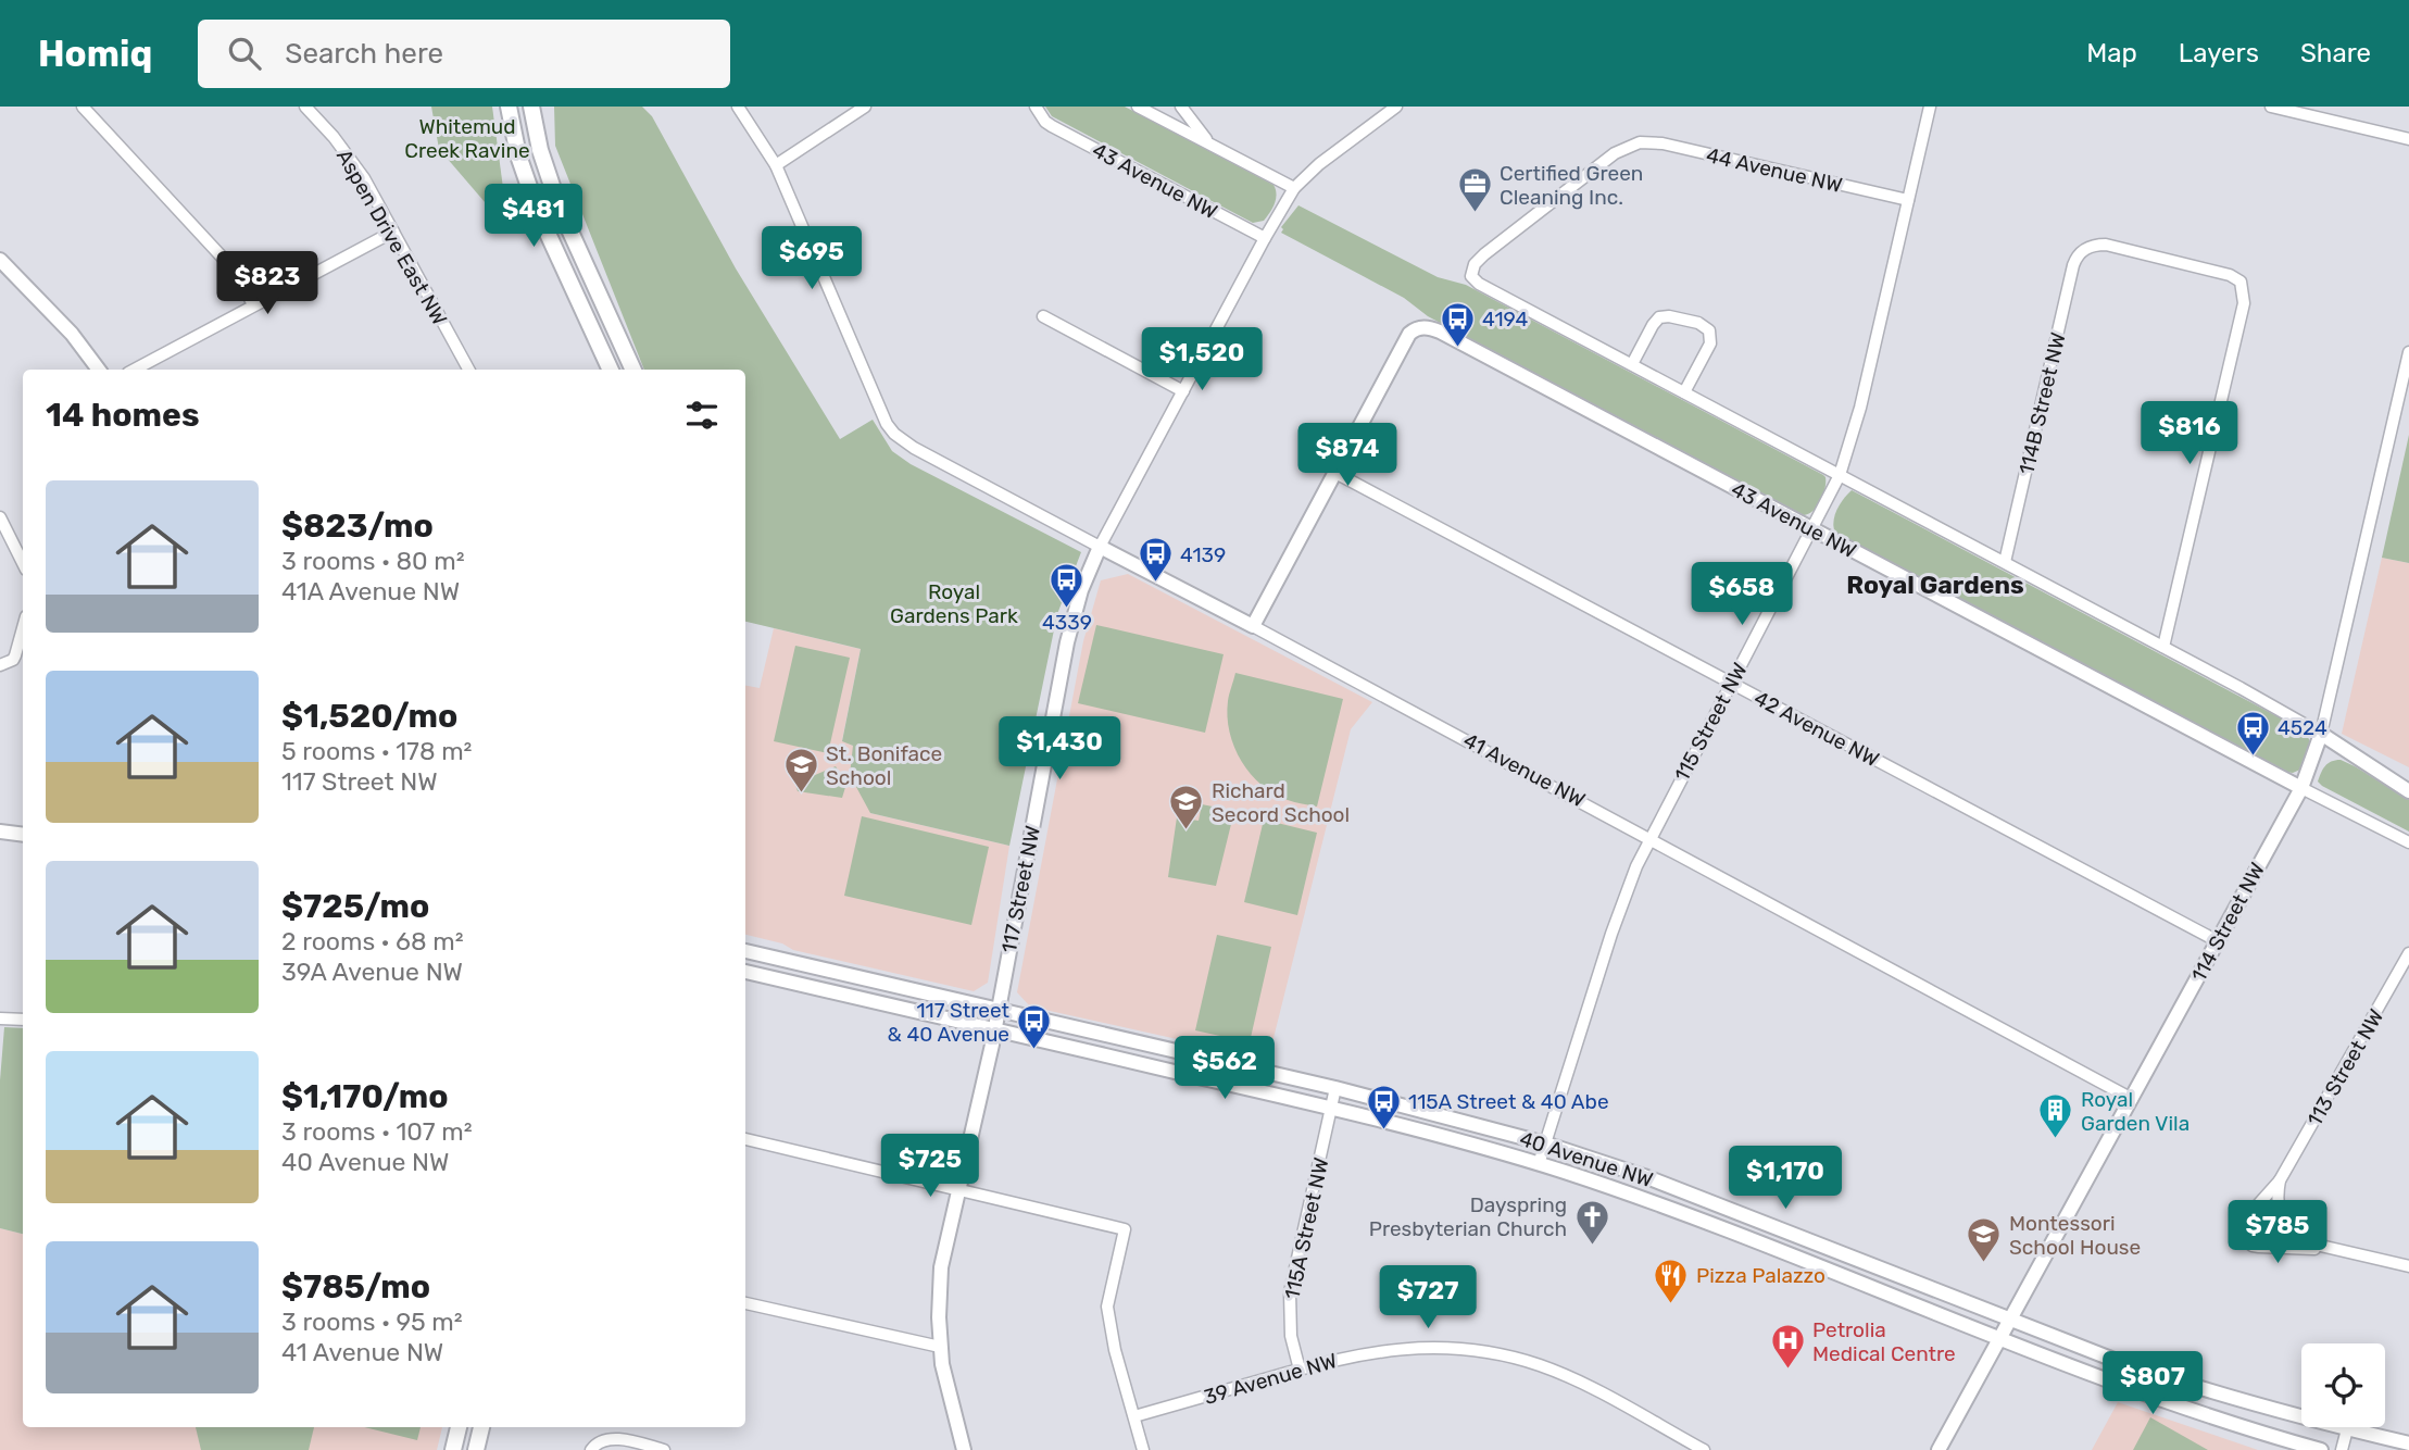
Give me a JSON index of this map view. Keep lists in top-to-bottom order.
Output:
{
  "streets": {
    "street": [
      "44 Avenue NW",
      "43 Avenue NW",
      "Aspen Drive East NW",
      "114B Street NW",
      "115 Street NW",
      "42 Avenue NW",
      "41 Avenue NW",
      "117 Street NW",
      "114 Street NW",
      "113 Street NW",
      "40 Avenue NW",
      "115A Street NW",
      "39 Avenue NW"
    ]
  },
  "crossings": [
    ["44 Avenue NW", "115 Street NW"],
    ["43 Avenue NW", "115 Street NW"],
    ["43 Avenue NW", "42 Avenue NW"],
    ["43 Avenue NW", "117 Street NW"],
    ["43 Avenue NW", "114 Street NW"],
    ["115 Street NW", "42 Avenue NW"],
    ["115 Street NW", "41 Avenue NW"],
    ["115 Street NW", "40 Avenue NW"],
    ["42 Avenue NW", "114 Street NW"],
    ["41 Avenue NW", "117 Street NW"],
    ["41 Avenue NW", "114 Street NW"],
    ["117 Street NW", "40 Avenue NW"],
    ["114 Street NW", "40 Avenue NW"],
    ["40 Avenue NW", "115A Street NW"],
    ["115A Street NW", "39 Avenue NW"]
  ],
  "districts": ["Royal Gardens"],
  "parks": ["Whitemud Creek Ravine", "Royal Gardens Park"],
  "places": {
    "office": ["Certified Green Cleaning Inc."],
    "bus stop": [
      "4194",
      "4139",
      "4339",
      "4524",
      "117 Street & 40 Avenue",
      "115A Street & 40 Abe"
    ],
    "school or university": ["St. Boniface School", "Richard Secord School", "Montessori School House"],
    "building": ["Royal Garden Vila"],
    "church": ["Dayspring Presbyterian Church"],
    "restaurant": ["Pizza Palazzo"],
    "hospital": ["Petrolia Medical Centre"]
  },
  "page": {
    "header": "Homiq",
    "search": "Search here",
    "nav": ["Map", "Layers", "Share"],
    "price": [
      "$481",
      "$695",
      "$823",
      "$1,520",
      "$816",
      "$874",
      "$658",
      "$1,430",
      "$562",
      "$725",
      "$1,170",
      "$785",
      "$727",
      "$807"
    ],
    "heading": "14 homes",
    "list": [
      {
        "name": "$823/mo",
        "note": "3 rooms · 80 m² · 41A Avenue NW"
      },
      {
        "name": "$1,520/mo",
        "note": "5 rooms · 178 m² · 117 Street NW"
      },
      {
        "name": "$725/mo",
        "note": "2 rooms · 68 m² · 39A Avenue NW"
      },
      {
        "name": "$1,170/mo",
        "note": "3 rooms · 107 m² · 40 Avenue NW"
      },
      {
        "name": "$785/mo",
        "note": "3 rooms · 95 m² · 41 Avenue NW"
      }
    ]
  }
}
